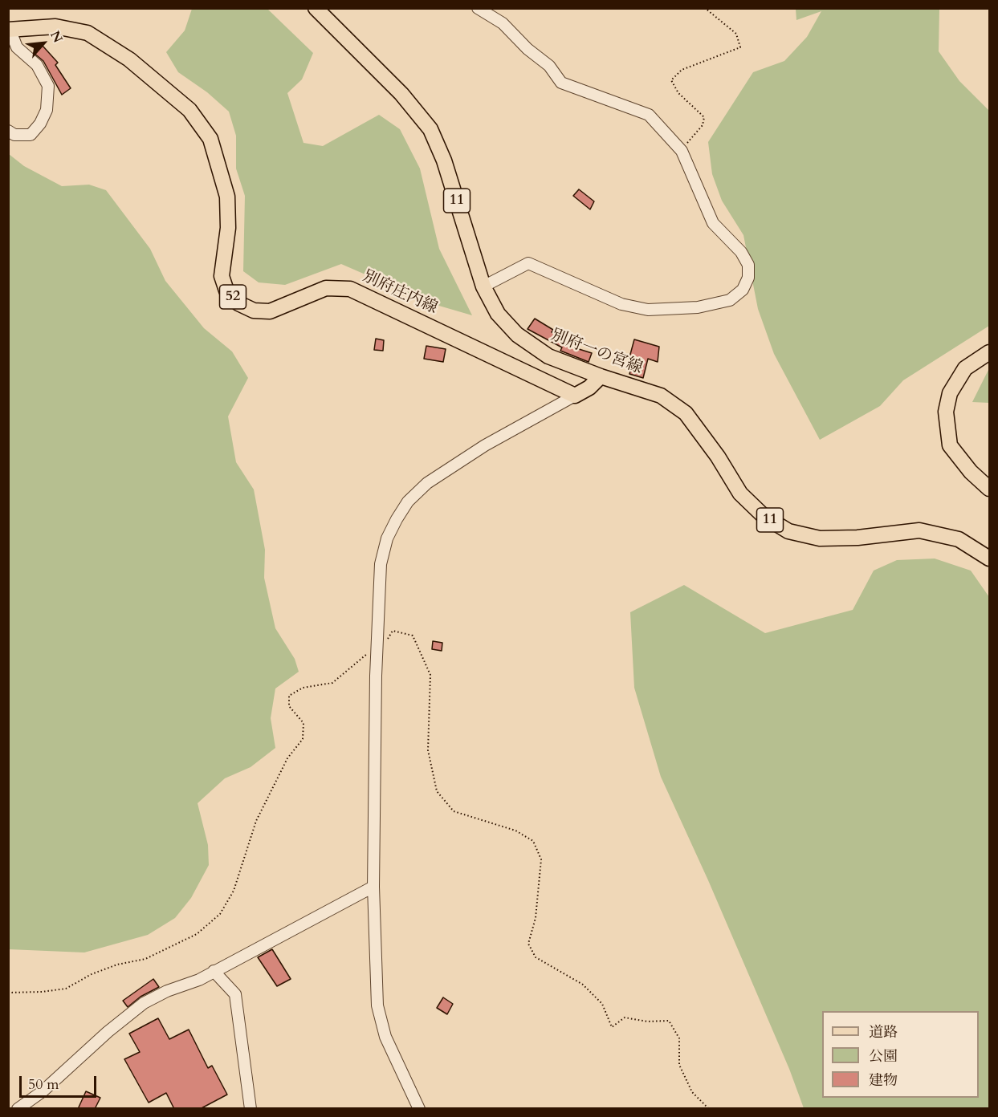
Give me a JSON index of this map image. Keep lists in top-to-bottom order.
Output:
{
  "streets": {
    "main road": [
      "11",
      "別府庄内線",
      "52",
      "別府一の宮線"
    ]
  },
  "legend": ["道路", "公園", "建物"],
  "scale_bar": "50 m",
  "north": "top right"
}
